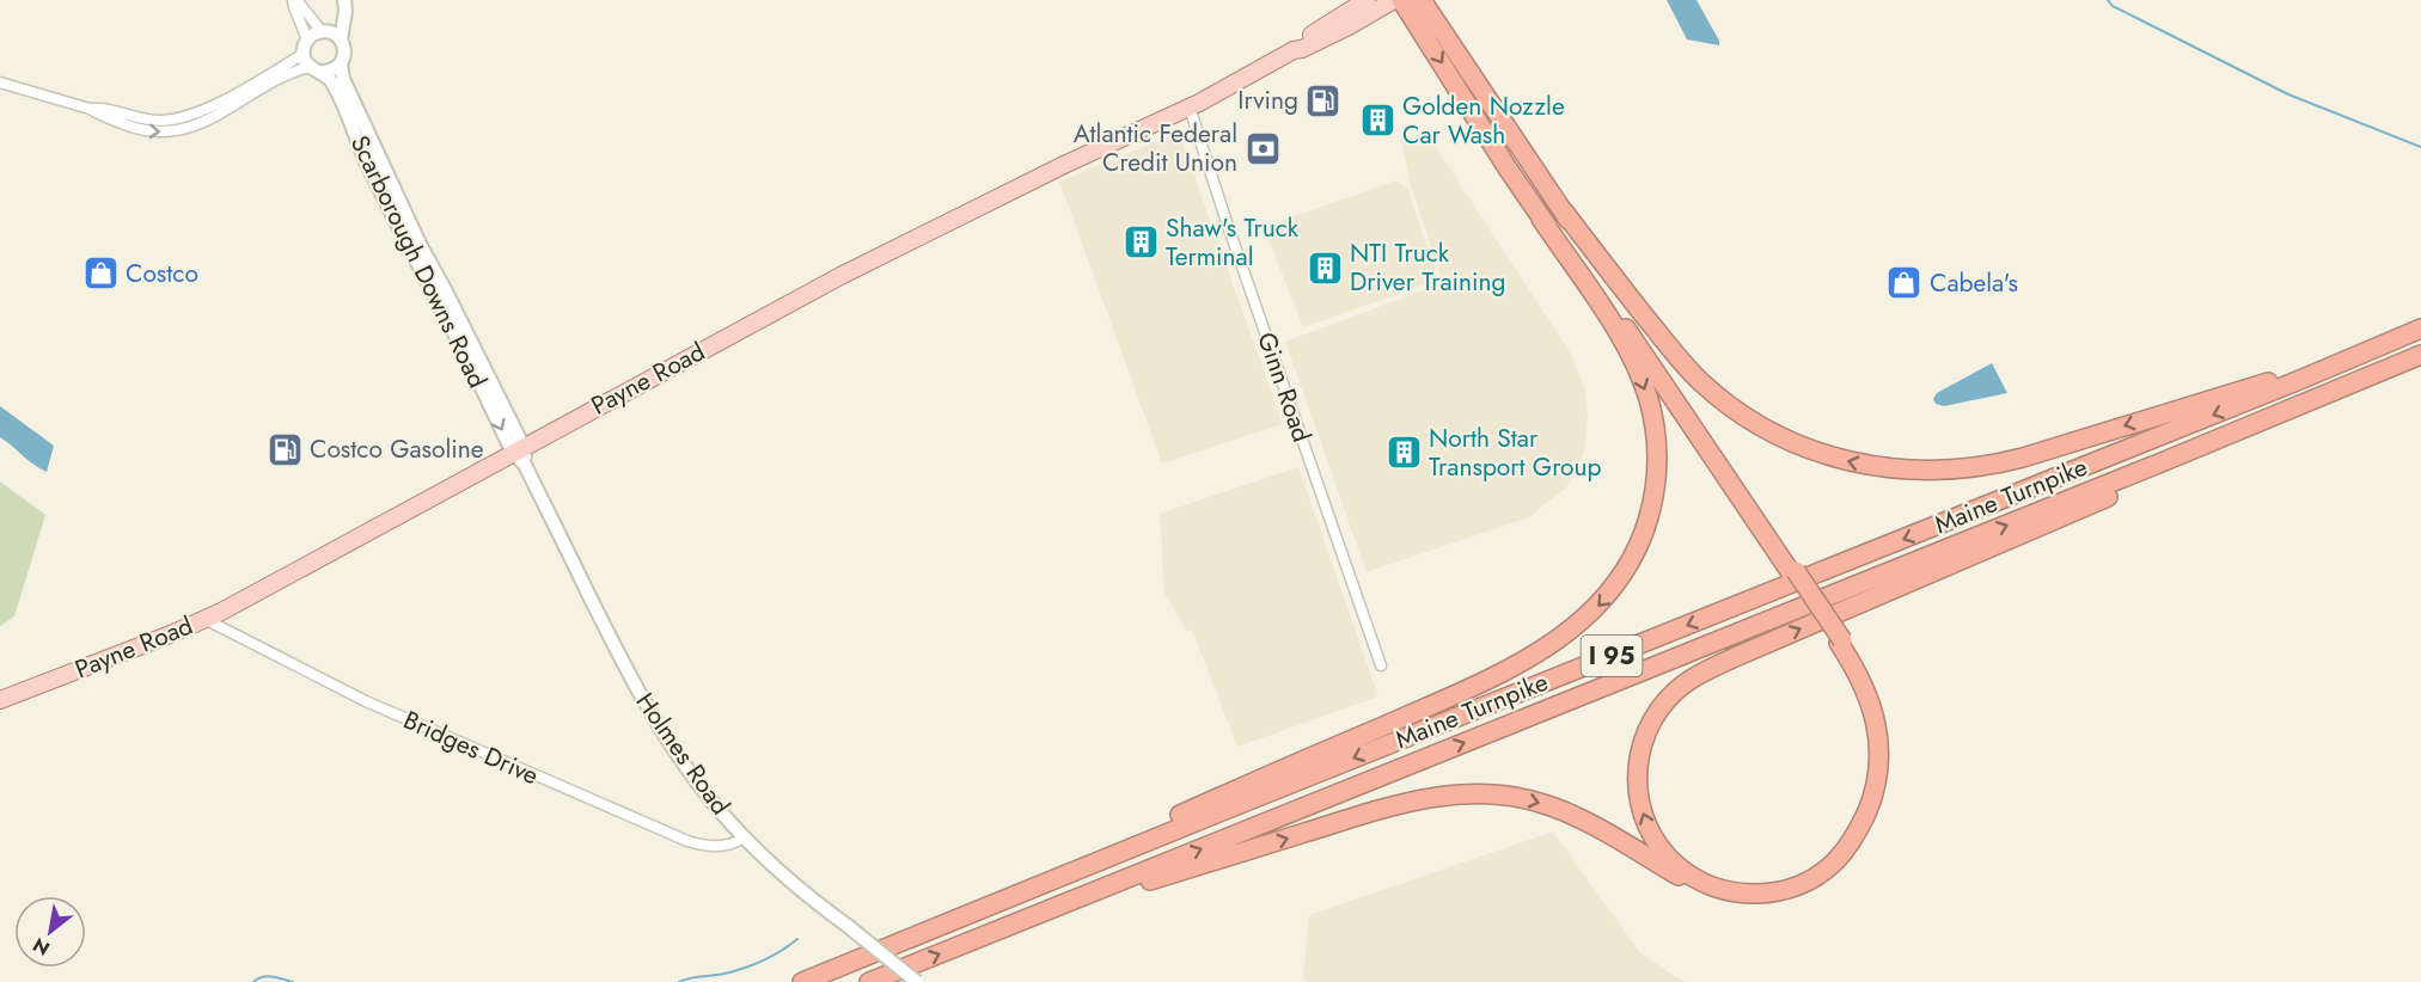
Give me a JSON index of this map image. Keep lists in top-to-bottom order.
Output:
{
  "streets": {
    "highway": ["Maine Turnpike", "I 95"],
    "main road": ["Payne Road"],
    "street": [
      "Scarborough Downs Road",
      "Ginn Road",
      "Bridges Drive",
      "Holmes Road"
    ]
  },
  "crossings": [
    ["Scarborough Downs Road", "Payne Road"],
    ["Scarborough Downs Road", "Holmes Road"],
    ["Payne Road", "Ginn Road"],
    ["Payne Road", "Bridges Drive"],
    ["Payne Road", "Holmes Road"],
    ["Bridges Drive", "Holmes Road"]
  ],
  "places": {
    "fuel station": ["Irving", "Costco Gasoline"],
    "building": [
      "Golden Nozzle Car Wash",
      "Shaw's Truck Terminal",
      "NTI Truck Driver Training",
      "North Star Transport Group"
    ],
    "bank": ["Atlantic Federal Credit Union"],
    "shop": ["Costco", "Cabela's"]
  },
  "north": "bottom left"
}
